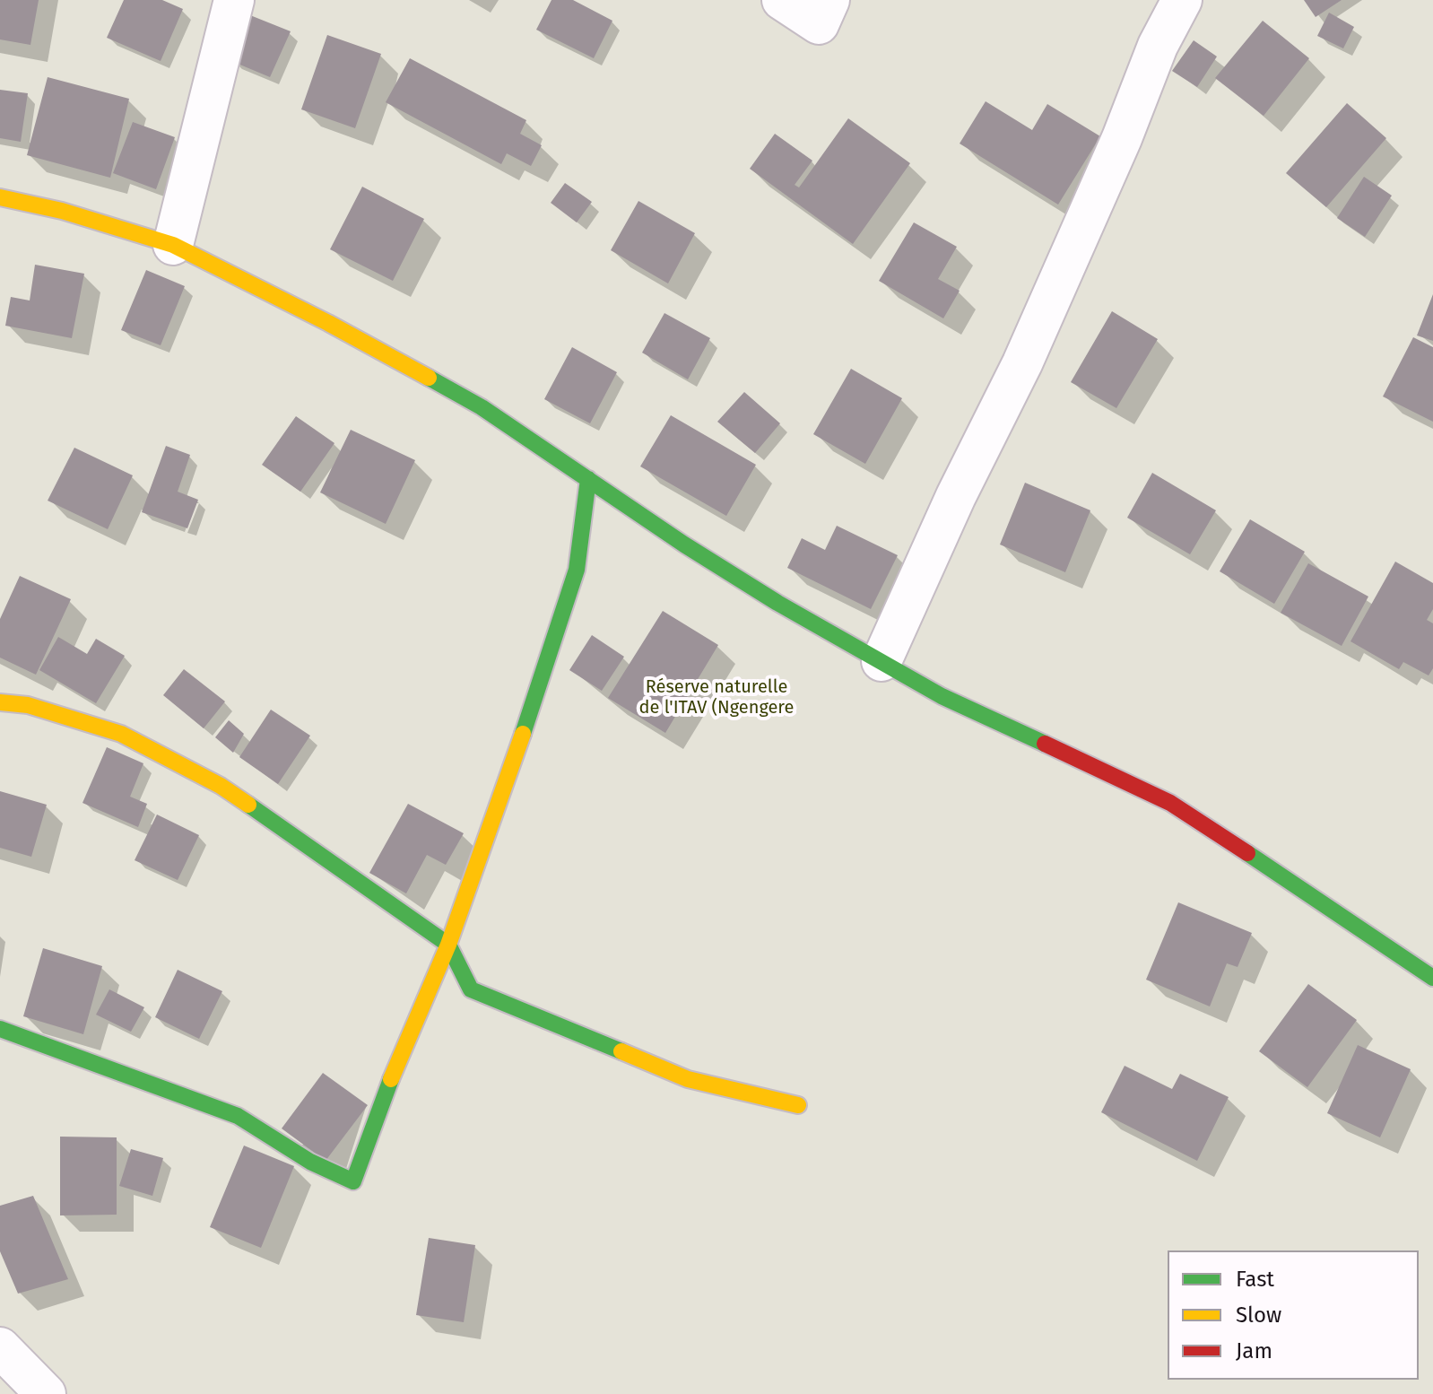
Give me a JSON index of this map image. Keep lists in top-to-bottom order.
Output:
{
  "parks": ["Réserve naturelle de l'ITAV (Ngengere"],
  "legend": ["Fast", "Slow", "Jam"]
}
